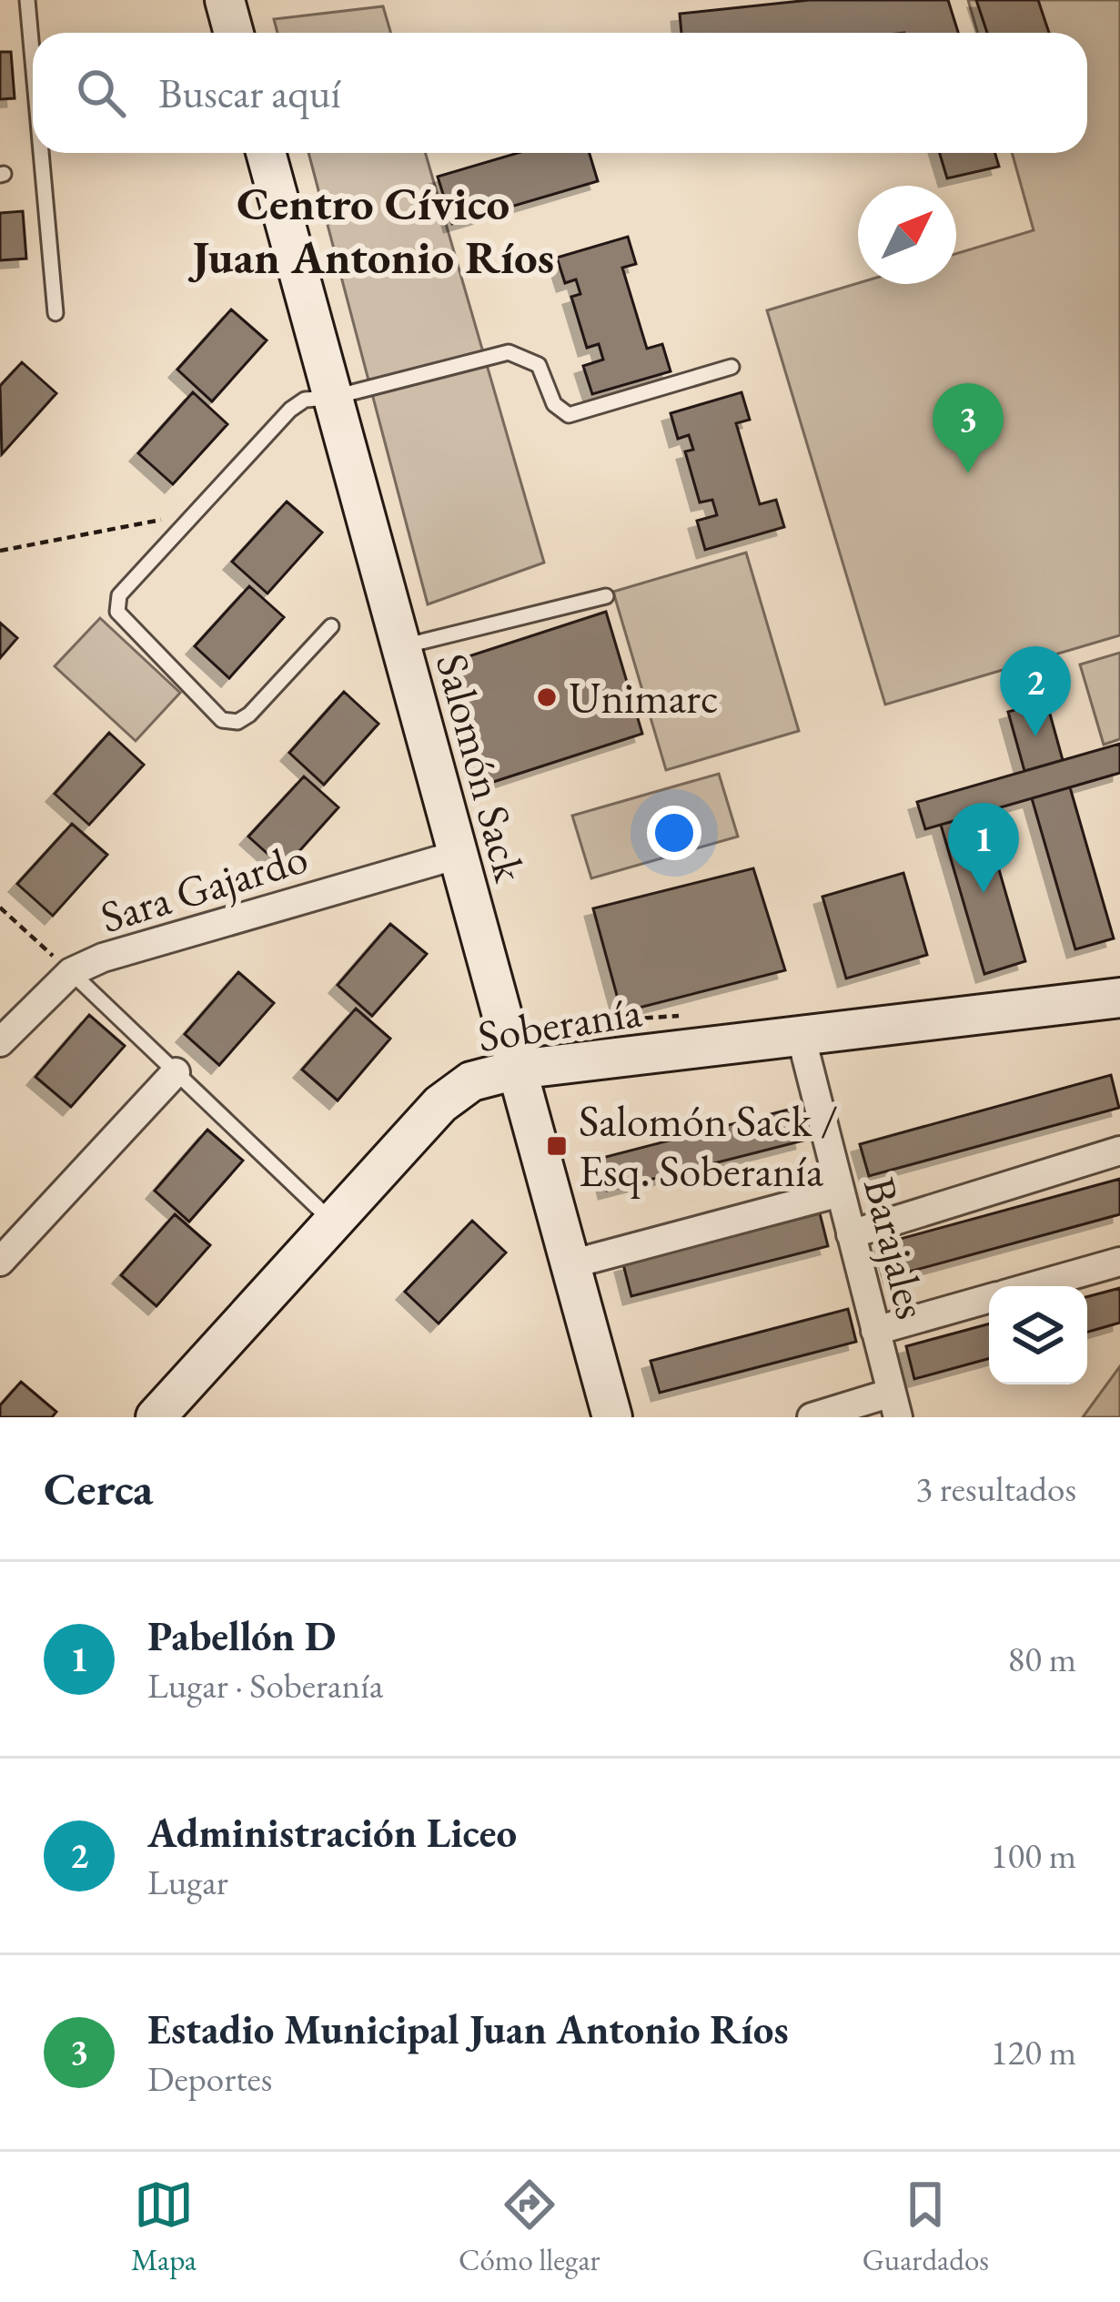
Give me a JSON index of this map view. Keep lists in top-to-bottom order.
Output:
{
  "streets": {
    "main road": ["Salomón Sack", "Soberanía"],
    "street": ["Sara Gajardo", "Barajales"]
  },
  "crossings": [
    ["Salomón Sack", "Sara Gajardo"],
    ["Salomón Sack", "Soberanía"],
    ["Soberanía", "Barajales"]
  ],
  "districts": ["Centro Cívico Juan Antonio Ríos"],
  "places": {
    "other": ["Unimarc"],
    "transit": ["Salomón Sack / Esq. Soberanía"]
  },
  "north": "top right",
  "page": {
    "search": "Buscar aquí",
    "pins": ["3", "2", "1"],
    "heading": ["Cerca", "3 resultados"],
    "list": [
      {
        "mark": "1",
        "name": "Pabellón D",
        "note": "Lugar · Soberanía",
        "value": "80 m"
      },
      {
        "mark": "2",
        "name": "Administración Liceo",
        "note": "Lugar",
        "value": "100 m"
      },
      {
        "mark": "3",
        "name": "Estadio Municipal Juan Antonio Ríos",
        "note": "Deportes",
        "value": "120 m"
      }
    ],
    "nav": ["Mapa", "Cómo llegar", "Guardados"]
  }
}
